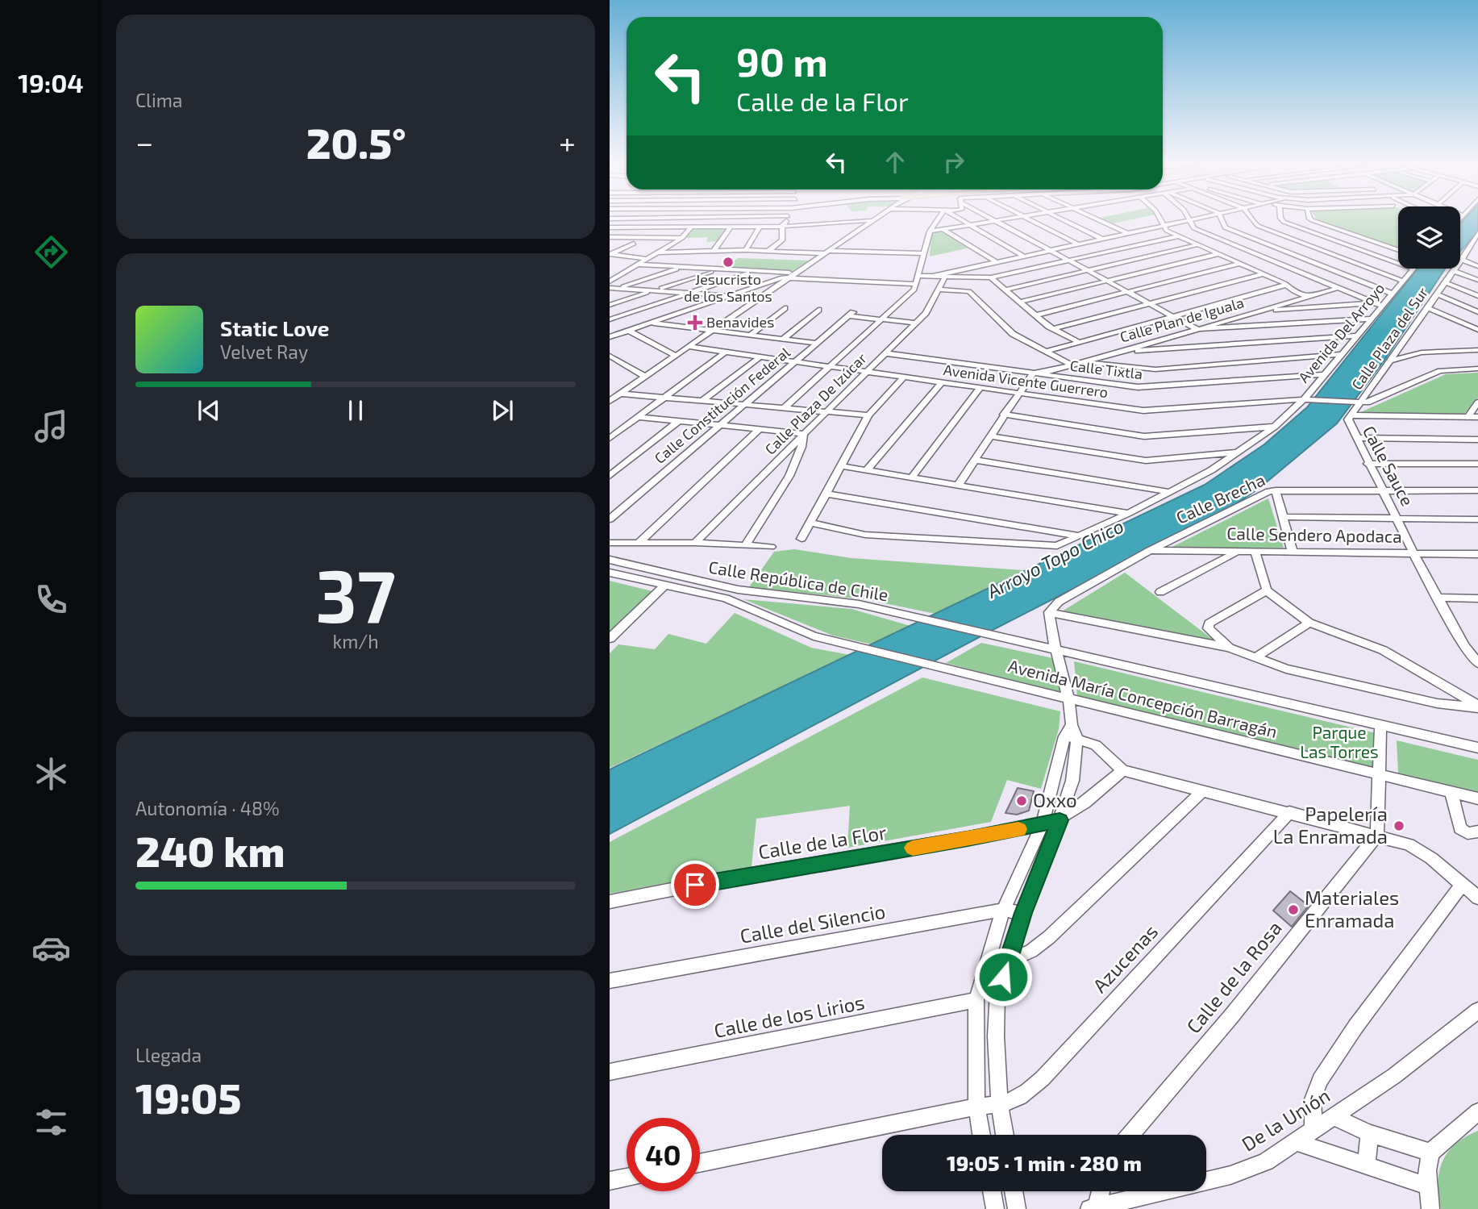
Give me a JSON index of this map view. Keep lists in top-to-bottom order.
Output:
{
  "streets": {
    "street": [
      "Calle Plan de Iguala",
      "Avenida Del Arroyo",
      "Calle Plaza del Sur",
      "Calle Tixtla",
      "Avenida Vicente Guerrero",
      "Calle Plaza De Izúcar",
      "Calle Constitución Federal",
      "Calle Sauce",
      "Calle Brecha",
      "Calle Sendero Apodaca",
      "Calle República de Chile",
      "Avenida María Concepción Barragán",
      "Calle de la Flor",
      "Calle del Silencio",
      "Azucenas",
      "Calle de la Rosa",
      "Calle de los Lirios",
      "De la Unión"
    ]
  },
  "crossings": [
    ["Calle Plan de Iguala", "Calle Tixtla"],
    ["Avenida Del Arroyo", "Calle Tixtla"],
    ["Avenida Del Arroyo", "Avenida Vicente Guerrero"],
    ["Calle Plaza del Sur", "Avenida Vicente Guerrero"],
    ["Calle Plaza del Sur", "Calle Sauce"],
    ["Calle Tixtla", "Calle Plaza De Izúcar"],
    ["Avenida Vicente Guerrero", "Calle Plaza De Izúcar"],
    ["Avenida Vicente Guerrero", "Calle Constitución Federal"],
    ["Avenida Vicente Guerrero", "Calle Sauce"],
    ["Calle Sauce", "Calle Brecha"],
    ["Calle Sauce", "Calle Sendero Apodaca"],
    ["Calle Brecha", "Calle Sendero Apodaca"],
    ["Calle República de Chile", "Avenida María Concepción Barragán"]
  ],
  "water": ["Arroyo Topo Chico"],
  "parks": ["Parque Las Torres"],
  "places": {
    "other": [
      "Jesucristo de los Santos",
      "Oxxo",
      "Papelería La Enramada",
      "Materiales Enramada"
    ],
    "health": ["Benavides"]
  },
  "page": {
    "tabs": "19:04",
    "tile": [
      "Clima",
      ["37", "km/h"],
      ["Autonomía · 48%", "240 km"],
      ["Llegada", "19:05"]
    ],
    "turn": ["90 m", "Calle de la Flor"],
    "heat": ["−", "20.5°", "+"],
    "song": ["Static Love", "Velvet Ray"],
    "limit": "40",
    "trip": "19:05 · 1 min · 280 m"
  }
}
